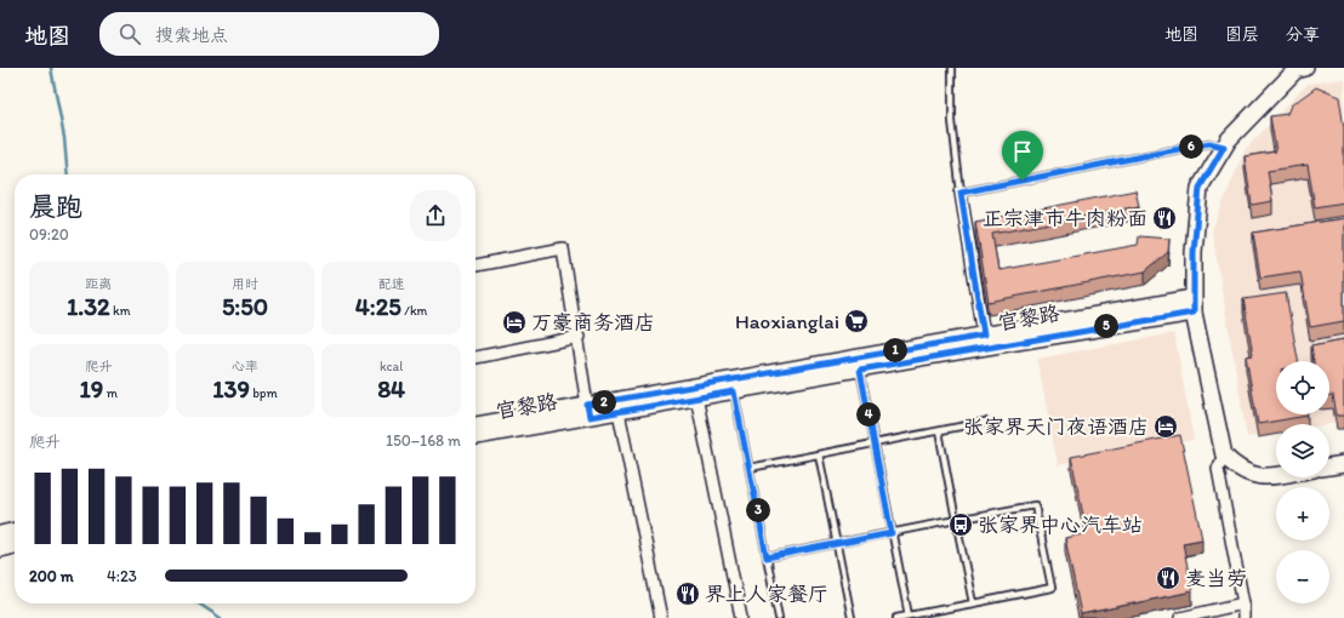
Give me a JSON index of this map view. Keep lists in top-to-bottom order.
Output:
{
  "streets": {
    "main road": ["官黎路"]
  },
  "places": {
    "restaurant": ["正宗津市牛肉粉面", "麦当劳", "界上人家餐厅"],
    "supermarket": ["Haoxianglai"],
    "hotel": ["万豪商务酒店", "张家界天门夜语酒店"],
    "bus stop": ["张家界中心汽车站"]
  },
  "page": {
    "header": "地图",
    "search": "搜索地点",
    "nav": ["地图", "图层", "分享"],
    "pins": [
      "6",
      "5",
      "1",
      "2",
      "4",
      "3"
    ],
    "heading": ["晨跑", "09:20"],
    "stats": [
      ["距离", "1.32 km"],
      ["用时", "5:50"],
      ["配速", "4:25 /km"],
      ["爬升", "19 m"],
      ["心率", "139 bpm"],
      ["kcal", "84"]
    ],
    "map_buttons": ["+", "−"],
    "chart": ["爬升", "150–168 m"],
    "list": [
      {
        "name": "200 m",
        "note": "4:23"
      }
    ]
  }
}
